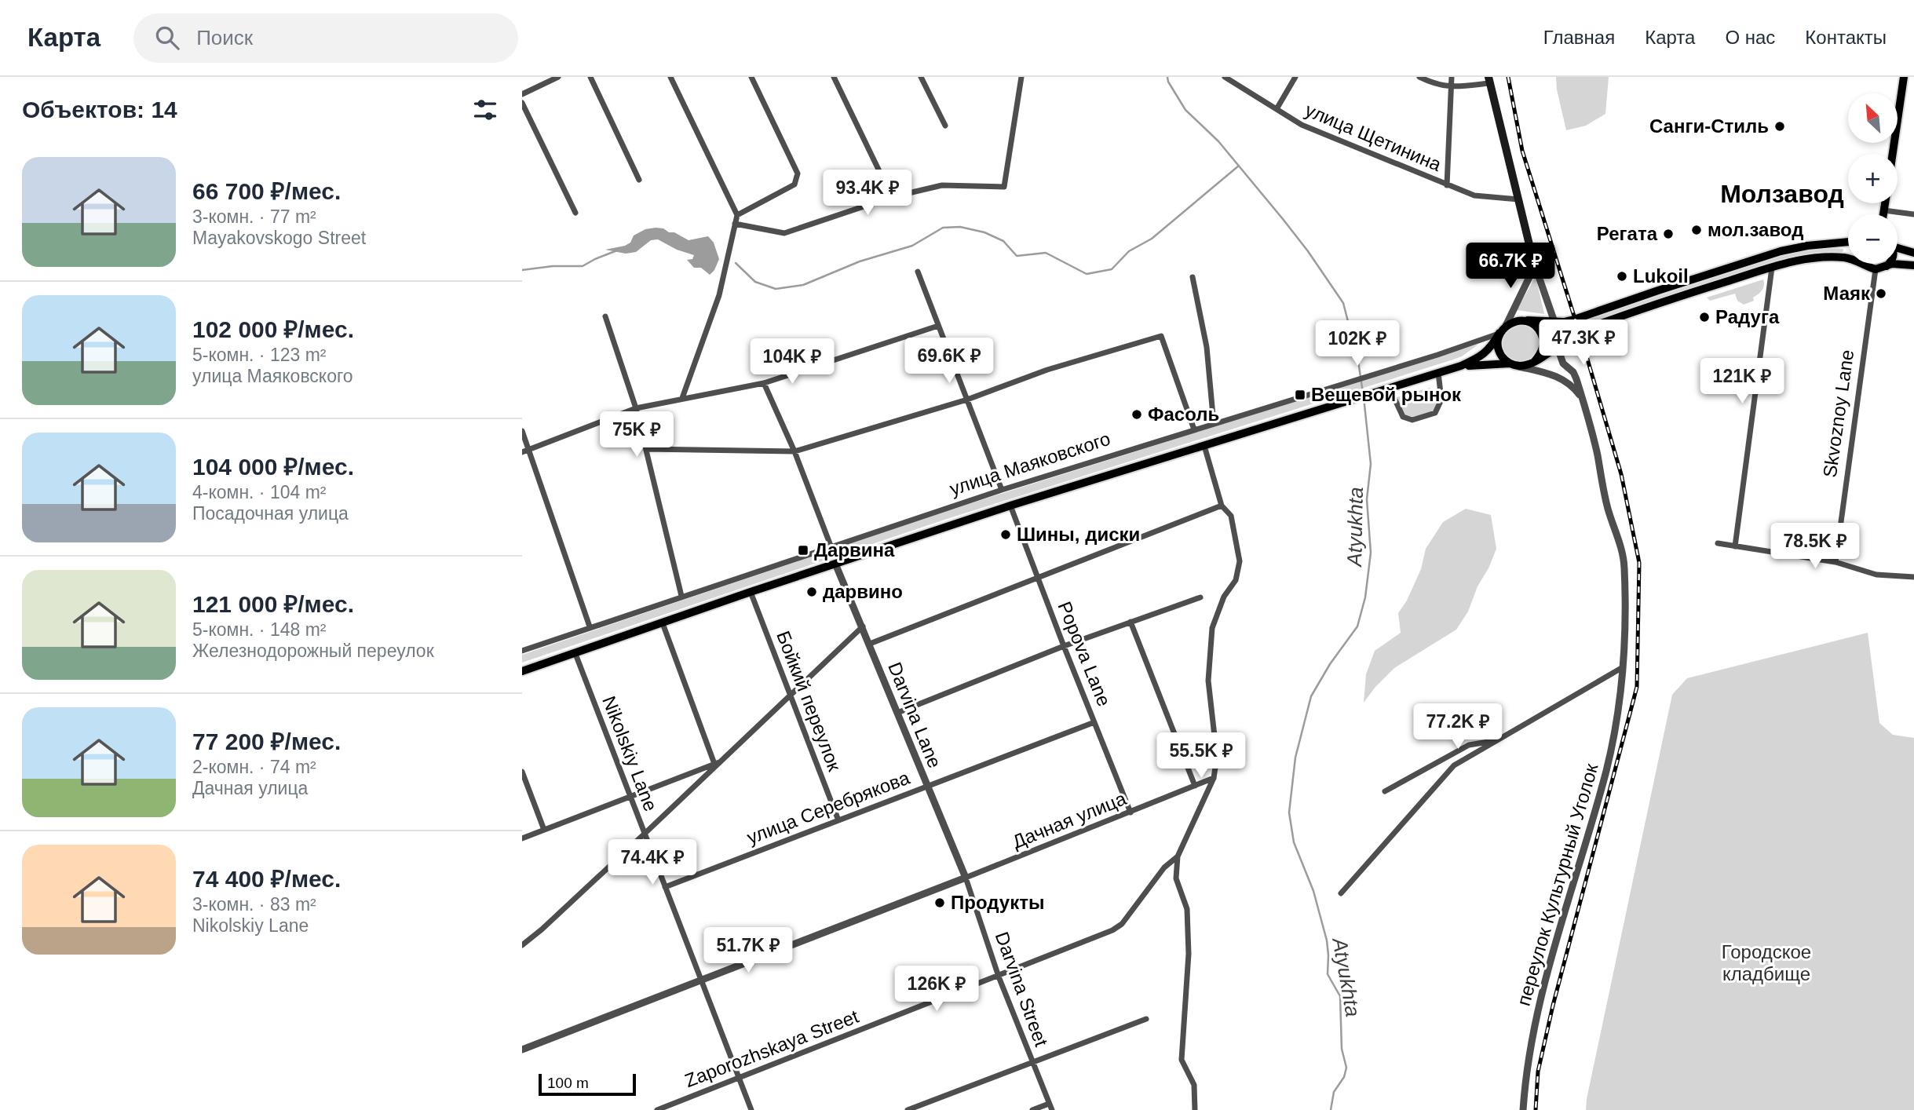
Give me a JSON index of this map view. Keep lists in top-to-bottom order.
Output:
{
  "streets": {
    "main road": ["улица Маяковского"],
    "street": [
      "улица Щетинина",
      "Skvoznoy Lane",
      "Popova Lane",
      "Бойкий переулок",
      "Darvina Lane",
      "Nikolskiy Lane",
      "улица Серебрякова",
      "Дачная улица",
      "переулок Культурный Уголок",
      "Darvina Street",
      "Zaporozhskaya Street"
    ]
  },
  "crossings": [
    ["улица Маяковского", "Popova Lane"],
    ["улица Маяковского", "Бойкий переулок"],
    ["улица Маяковского", "Darvina Lane"],
    ["улица Маяковского", "Nikolskiy Lane"],
    ["Popova Lane", "улица Серебрякова"],
    ["Popova Lane", "Дачная улица"],
    ["Бойкий переулок", "улица Серебрякова"],
    ["Darvina Lane", "улица Серебрякова"],
    ["Darvina Lane", "Дачная улица"],
    ["Darvina Lane", "Darvina Street"],
    ["Nikolskiy Lane", "улица Серебрякова"],
    ["Nikolskiy Lane", "Zaporozhskaya Street"],
    ["Дачная улица", "Darvina Street"],
    ["Darvina Street", "Zaporozhskaya Street"]
  ],
  "districts": ["Молзавод"],
  "water": ["Atyukhta"],
  "parks": ["Городское кладбище"],
  "places": {
    "other": [
      "Санги-Стиль",
      "мол.завод",
      "Регата",
      "Lukoil",
      "Маяк",
      "Радуга",
      "Фасоль",
      "Шины, диски",
      "дарвино",
      "Продукты"
    ],
    "transit": ["Вещевой рынок", "Дарвина"]
  },
  "scale_bar": "100 m",
  "north": "top left",
  "page": {
    "header": "Карта",
    "search": "Поиск",
    "nav": [
      "Главная",
      "Карта",
      "О нас",
      "Контакты"
    ],
    "heading": "Объектов: 14",
    "map_buttons": ["+", "−"],
    "list": [
      {
        "name": "66 700 ₽/мес.",
        "note": "3-комн. · 77 m² · Mayakovskogo Street"
      },
      {
        "name": "102 000 ₽/мес.",
        "note": "5-комн. · 123 m² · улица Маяковского"
      },
      {
        "name": "104 000 ₽/мес.",
        "note": "4-комн. · 104 m² · Посадочная улица"
      },
      {
        "name": "121 000 ₽/мес.",
        "note": "5-комн. · 148 m² · Железнодорожный переулок"
      },
      {
        "name": "77 200 ₽/мес.",
        "note": "2-комн. · 74 m² · Дачная улица"
      },
      {
        "name": "74 400 ₽/мес.",
        "note": "3-комн. · 83 m² · Nikolskiy Lane"
      }
    ],
    "price": [
      "93.4K ₽",
      "66.7K ₽",
      "47.3K ₽",
      "102K ₽",
      "69.6K ₽",
      "104K ₽",
      "121K ₽",
      "75K ₽",
      "78.5K ₽",
      "77.2K ₽",
      "55.5K ₽",
      "74.4K ₽",
      "51.7K ₽",
      "126K ₽"
    ],
    "scale": "100 m"
  }
}
